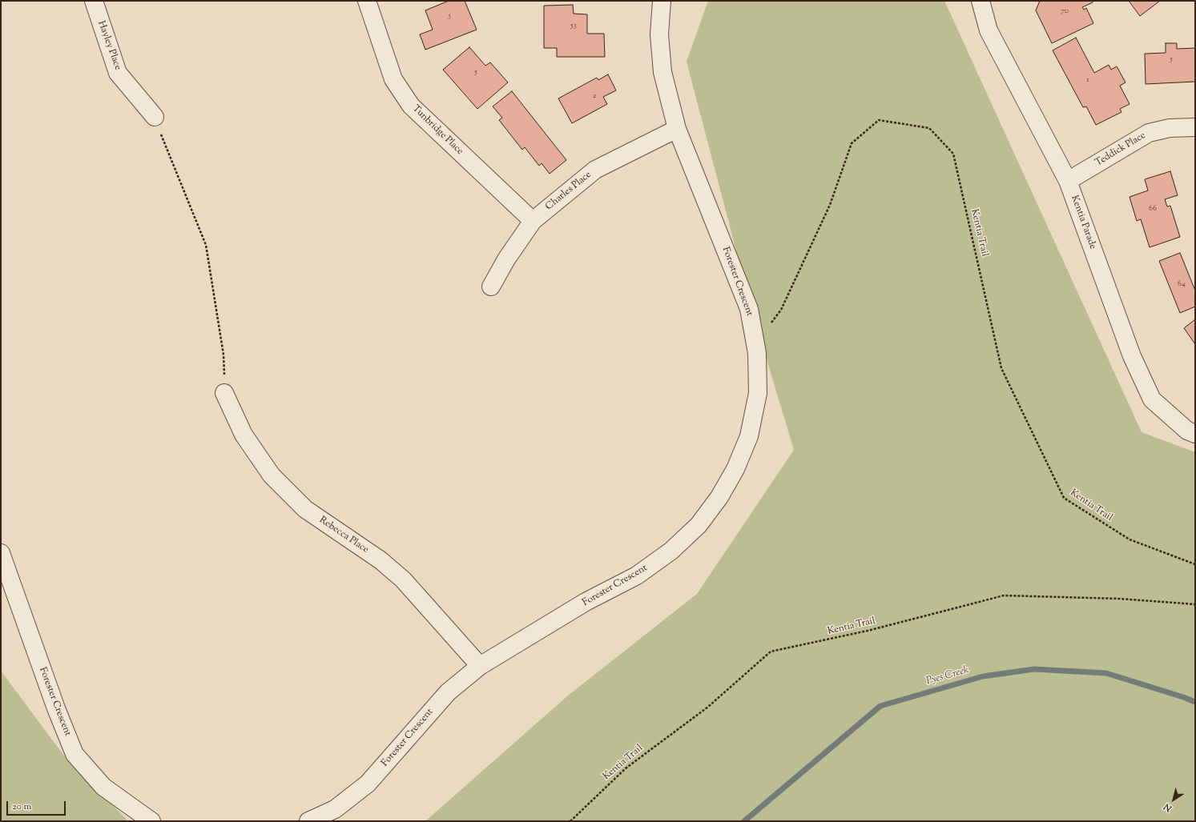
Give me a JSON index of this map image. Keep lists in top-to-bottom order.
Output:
{
  "streets": {
    "street": [
      "Hayley Place",
      "Tunbridge Place",
      "Teddick Place",
      "Charles Place",
      "Kentia Parade",
      "Forester Crescent",
      "Rebecca Place"
    ],
    "path": ["Kentia Trail"]
  },
  "crossings": [
    ["Tunbridge Place", "Charles Place"],
    ["Teddick Place", "Kentia Parade"],
    ["Charles Place", "Forester Crescent"],
    ["Kentia Trail", "Forester Crescent"],
    ["Forester Crescent", "Rebecca Place"]
  ],
  "water": ["Pyes Creek"],
  "house_numbers": [
    "70",
    "3",
    "53",
    "5",
    "5",
    "1",
    "2",
    "66",
    "64"
  ],
  "scale_bar": "20 m",
  "north": "bottom left"
}
